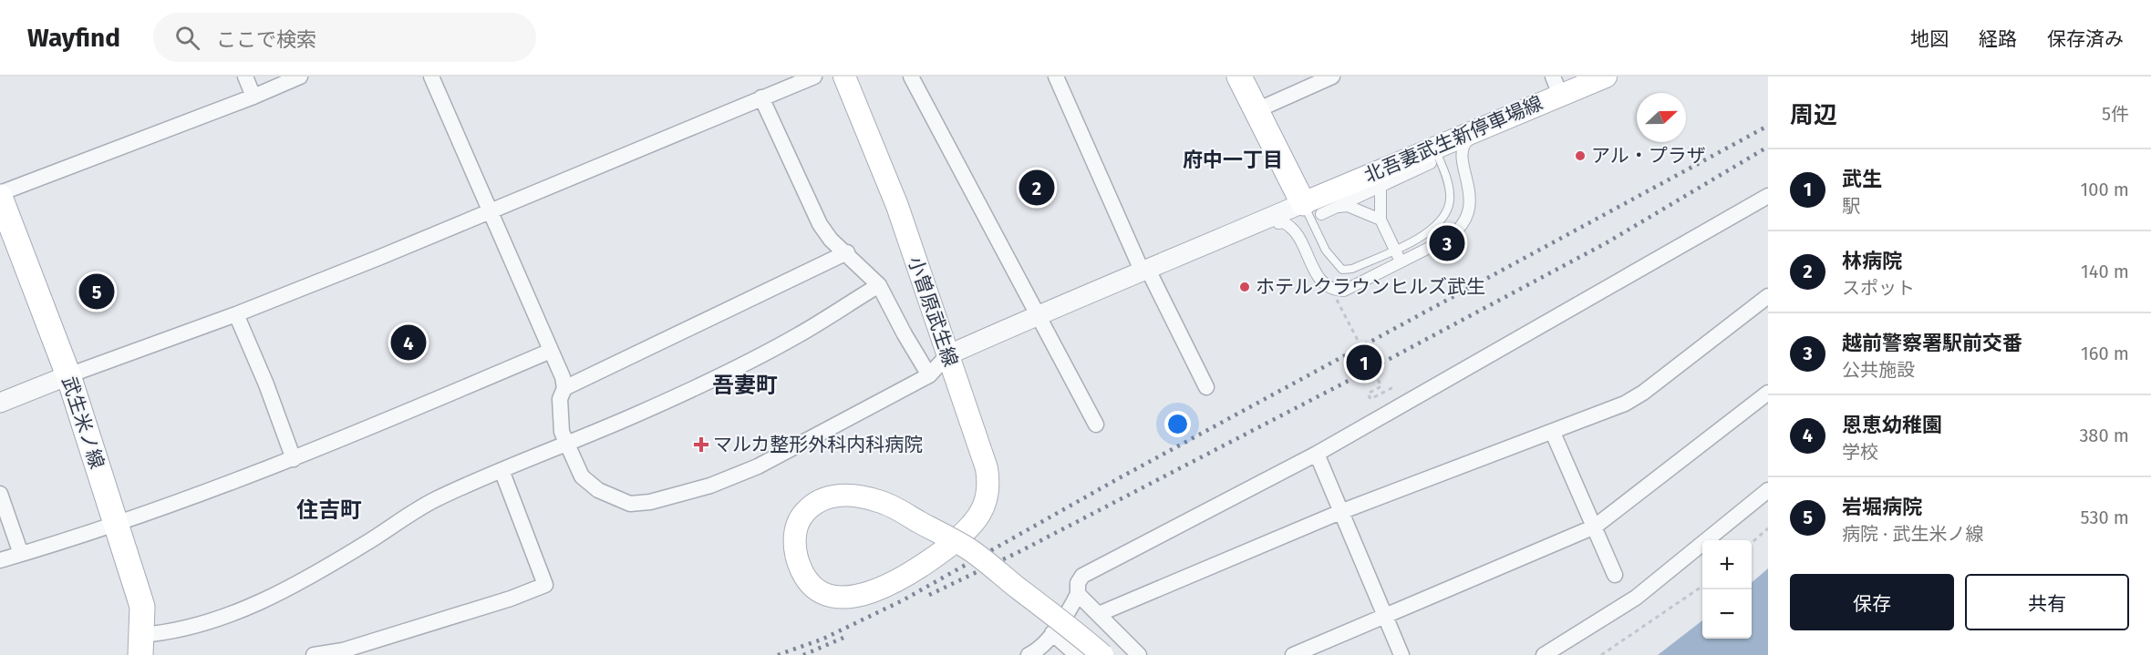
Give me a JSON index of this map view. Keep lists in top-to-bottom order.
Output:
{
  "streets": {
    "main road": ["北吾妻武生新停車場線", "小曽原武生線", "武生米ノ線"]
  },
  "districts": ["府中一丁目", "吾妻町", "住吉町"],
  "places": {
    "other": ["アル・プラザ", "ホテルクラウンヒルズ武生"],
    "health": ["マルカ整形外科内科病院"]
  },
  "north": "right",
  "page": {
    "header": "Wayfind",
    "search": "ここで検索",
    "nav": ["地図", "経路", "保存済み"],
    "heading": ["周辺", "5件"],
    "list": [
      {
        "mark": "1",
        "name": "武生",
        "note": "駅",
        "value": "100 m"
      },
      {
        "mark": "2",
        "name": "林病院",
        "note": "スポット",
        "value": "140 m"
      },
      {
        "mark": "3",
        "name": "越前警察署駅前交番",
        "note": "公共施設",
        "value": "160 m"
      },
      {
        "mark": "4",
        "name": "恩恵幼稚園",
        "note": "学校",
        "value": "380 m"
      },
      {
        "mark": "5",
        "name": "岩堀病院",
        "note": "病院 · 武生米ノ線",
        "value": "530 m"
      }
    ],
    "pins": [
      "2",
      "3",
      "5",
      "4",
      "1"
    ],
    "map_buttons": ["+", "−"],
    "buttons": ["保存", "共有"]
  }
}
